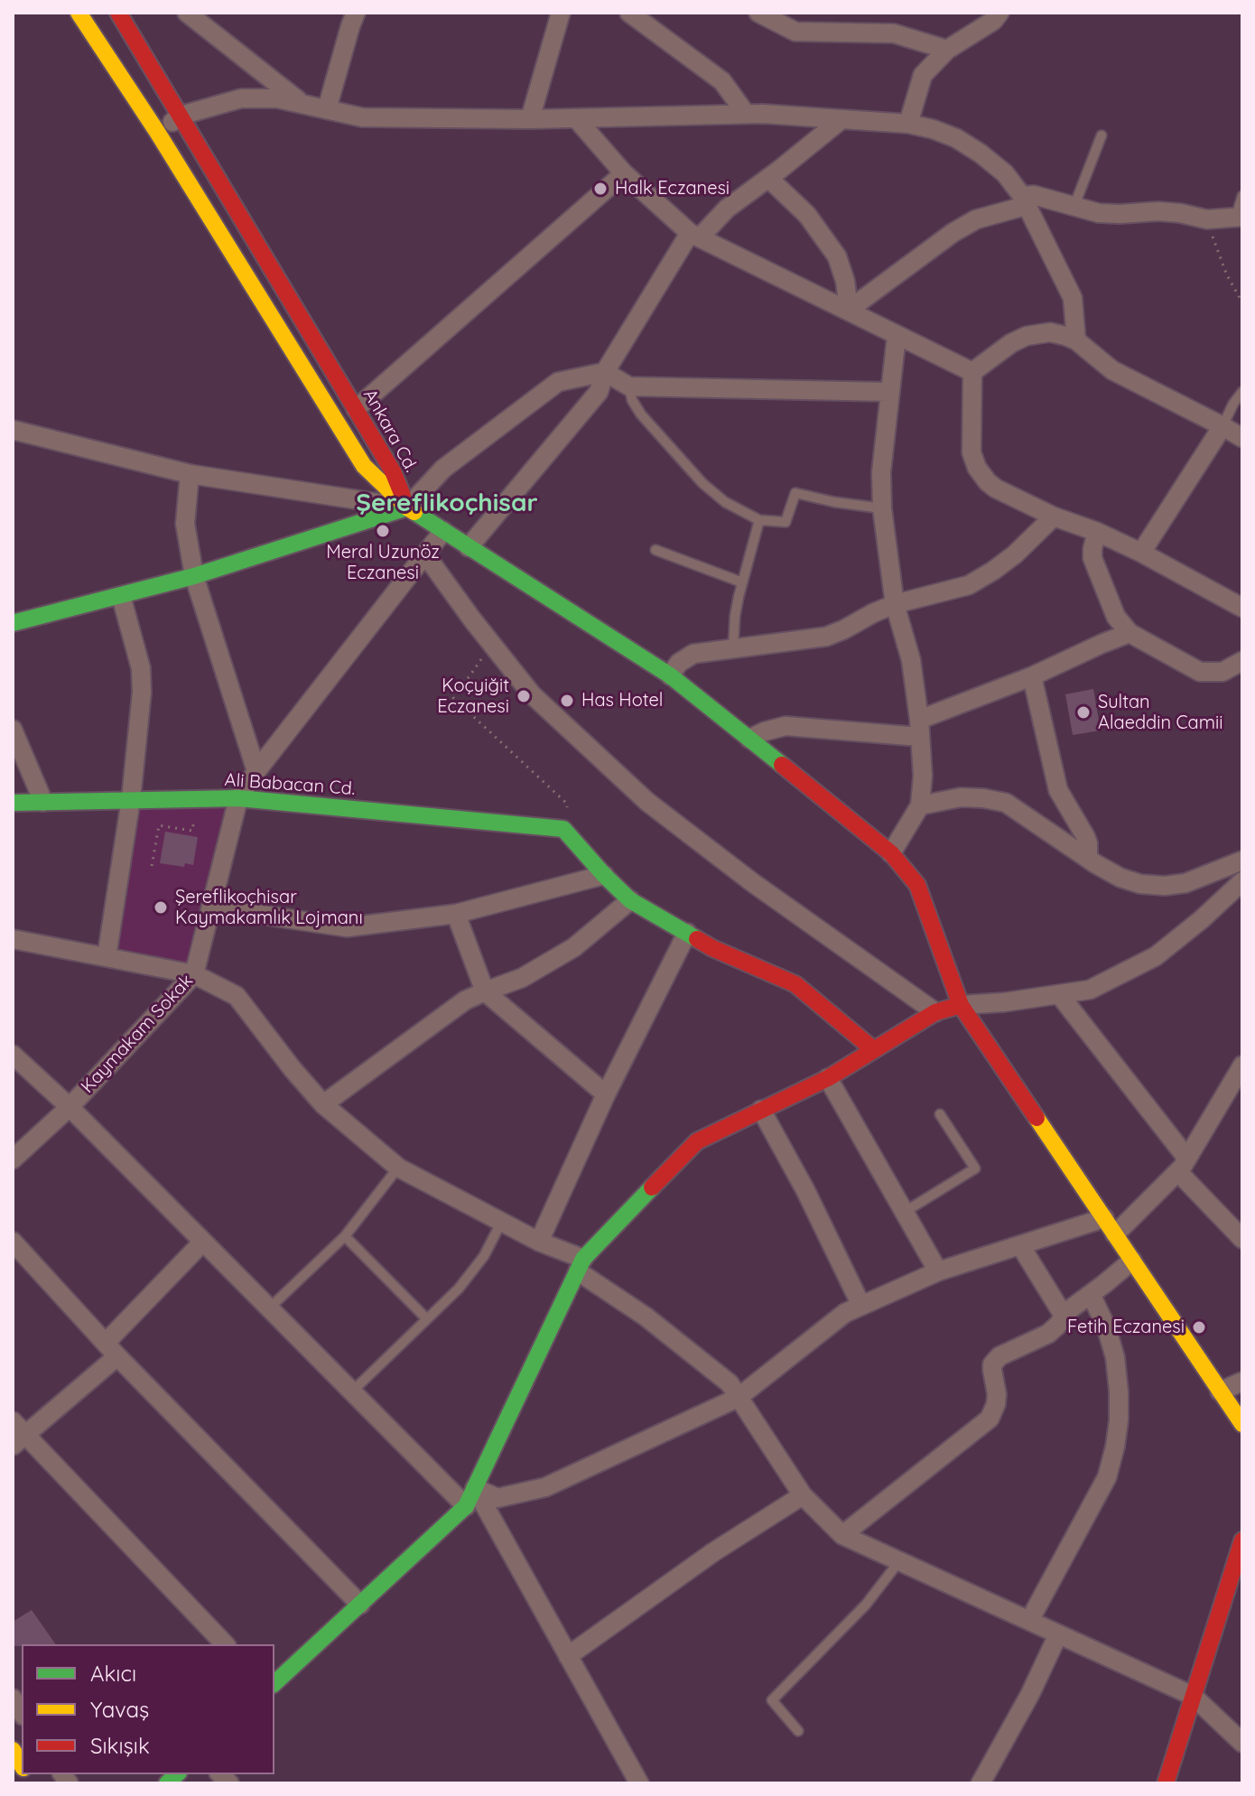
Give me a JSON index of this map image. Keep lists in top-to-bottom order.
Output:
{
  "streets": {
    "main road": ["Ankara Cd.", "Ali Babacan Cd."],
    "street": ["Kaymakam Sokak"]
  },
  "crossings": [
    ["Ali Babacan Cd.", "Kaymakam Sokak"]
  ],
  "districts": ["Şereflikoçhisar"],
  "places": [
    "Halk Eczanesi",
    "Meral Uzunöz Eczanesi",
    "Koçyiğit Eczanesi",
    "Has Hotel",
    "Sultan Alaeddin Camii",
    "Şereflikoçhisar Kaymakamlık Lojmanı",
    "Fetih Eczanesi"
  ],
  "legend": ["Akıcı", "Yavaş", "Sıkışık"]
}
